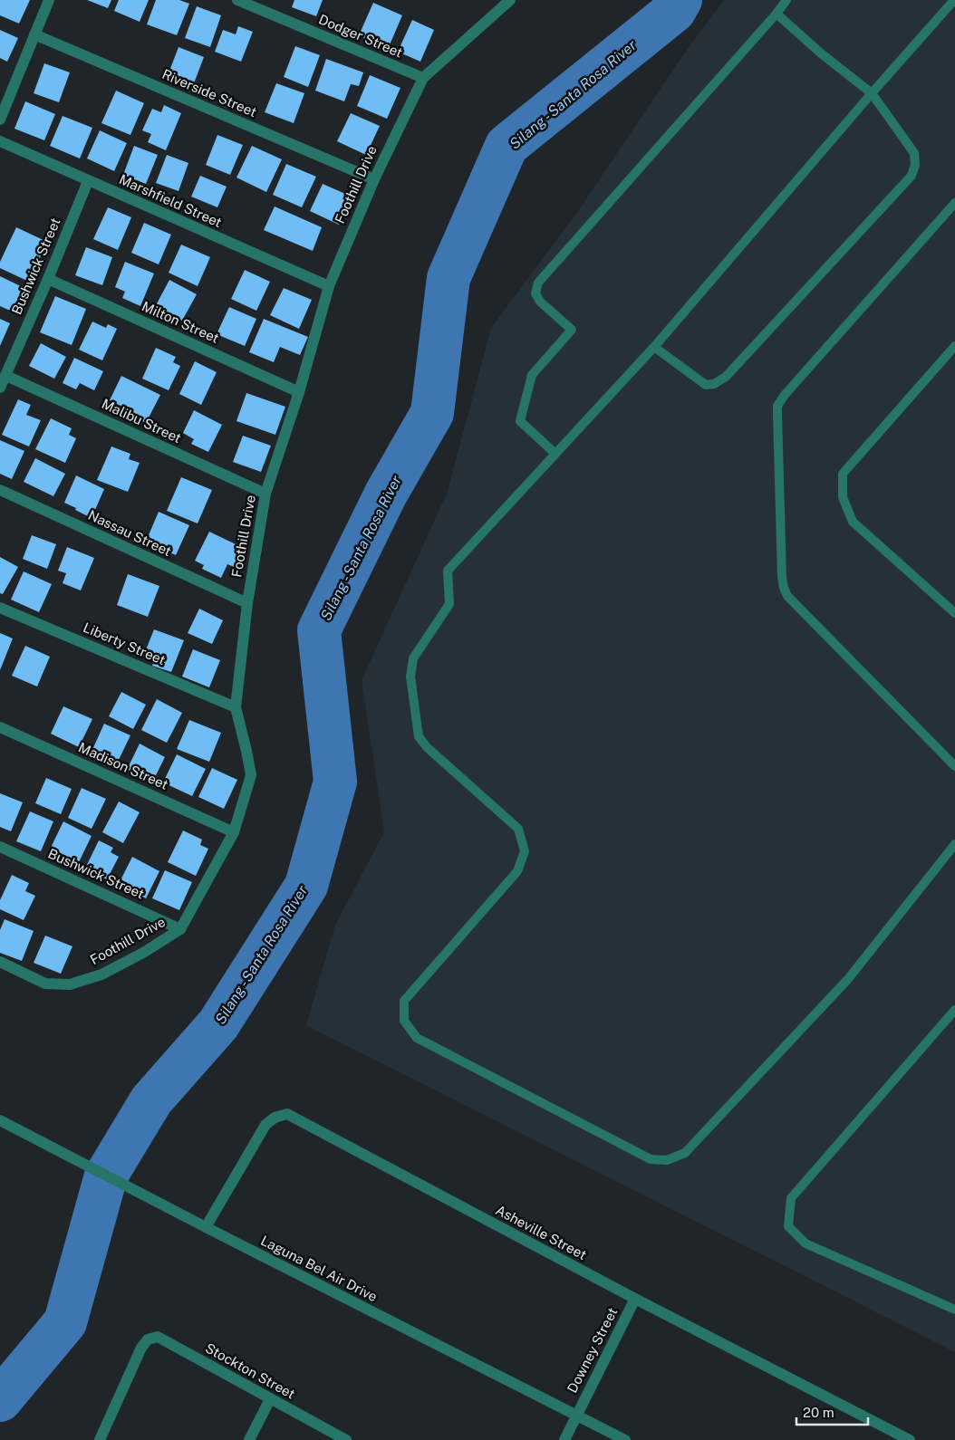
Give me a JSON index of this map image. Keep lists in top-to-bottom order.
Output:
{
  "streets": {
    "street": [
      "Dodger Street",
      "Riverside Street",
      "Foothill Drive",
      "Marshfield Street",
      "Bushwick Street",
      "Milton Street",
      "Malibu Street",
      "Nassau Street",
      "Liberty Street",
      "Madison Street",
      "Asheville Street",
      "Laguna Bel Air Drive",
      "Downey Street",
      "Stockton Street"
    ]
  },
  "crossings": [
    ["Dodger Street", "Foothill Drive"],
    ["Riverside Street", "Foothill Drive"],
    ["Foothill Drive", "Marshfield Street"],
    ["Foothill Drive", "Bushwick Street"],
    ["Foothill Drive", "Milton Street"],
    ["Foothill Drive", "Malibu Street"],
    ["Foothill Drive", "Nassau Street"],
    ["Foothill Drive", "Liberty Street"],
    ["Foothill Drive", "Madison Street"],
    ["Marshfield Street", "Bushwick Street"],
    ["Bushwick Street", "Milton Street"],
    ["Bushwick Street", "Malibu Street"],
    ["Asheville Street", "Laguna Bel Air Drive"],
    ["Asheville Street", "Downey Street"],
    ["Laguna Bel Air Drive", "Downey Street"]
  ],
  "water": ["Silang - Santa Rosa River"],
  "scale_bar": "20 m"
}
